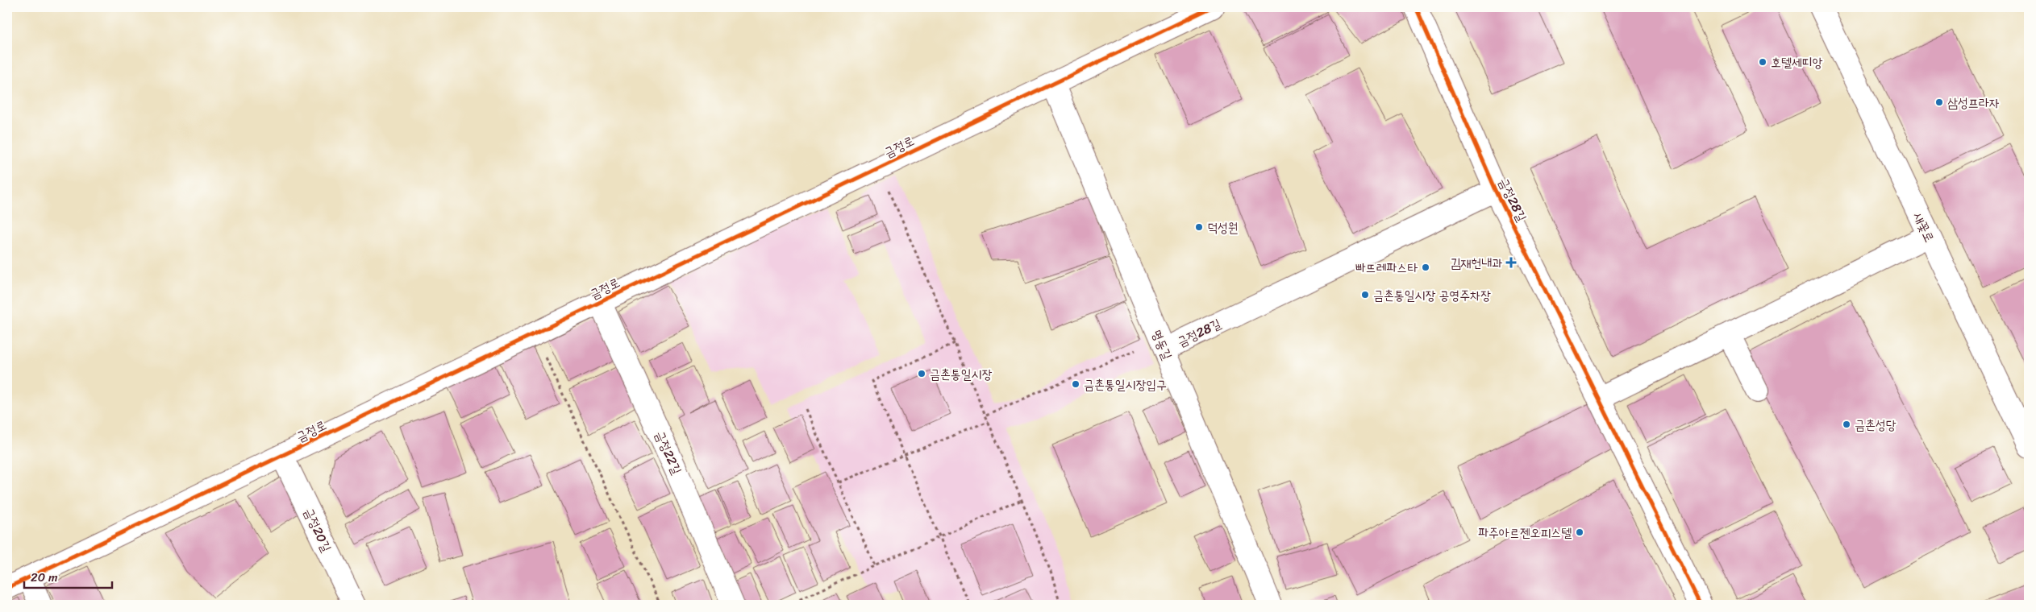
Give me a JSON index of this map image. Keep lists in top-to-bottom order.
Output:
{
  "streets": {
    "street": [
      "금정로",
      "금정28길",
      "새꽃로",
      "명동길",
      "금정22길",
      "금정20길"
    ]
  },
  "crossings": [
    ["금정로", "명동길"],
    ["금정로", "금정22길"],
    ["금정로", "금정20길"],
    ["금정28길", "명동길"]
  ],
  "places": {
    "other": [
      "호텔세띠앙",
      "삼성프라자",
      "덕성원",
      "빠뜨레파스타",
      "금촌통일시장 공영주차장",
      "금촌통일시장",
      "금촌통일시장입구",
      "금촌성당",
      "파주아르젠오피스텔"
    ],
    "health": ["김재헌내과"]
  },
  "scale_bar": "20 m"
}
